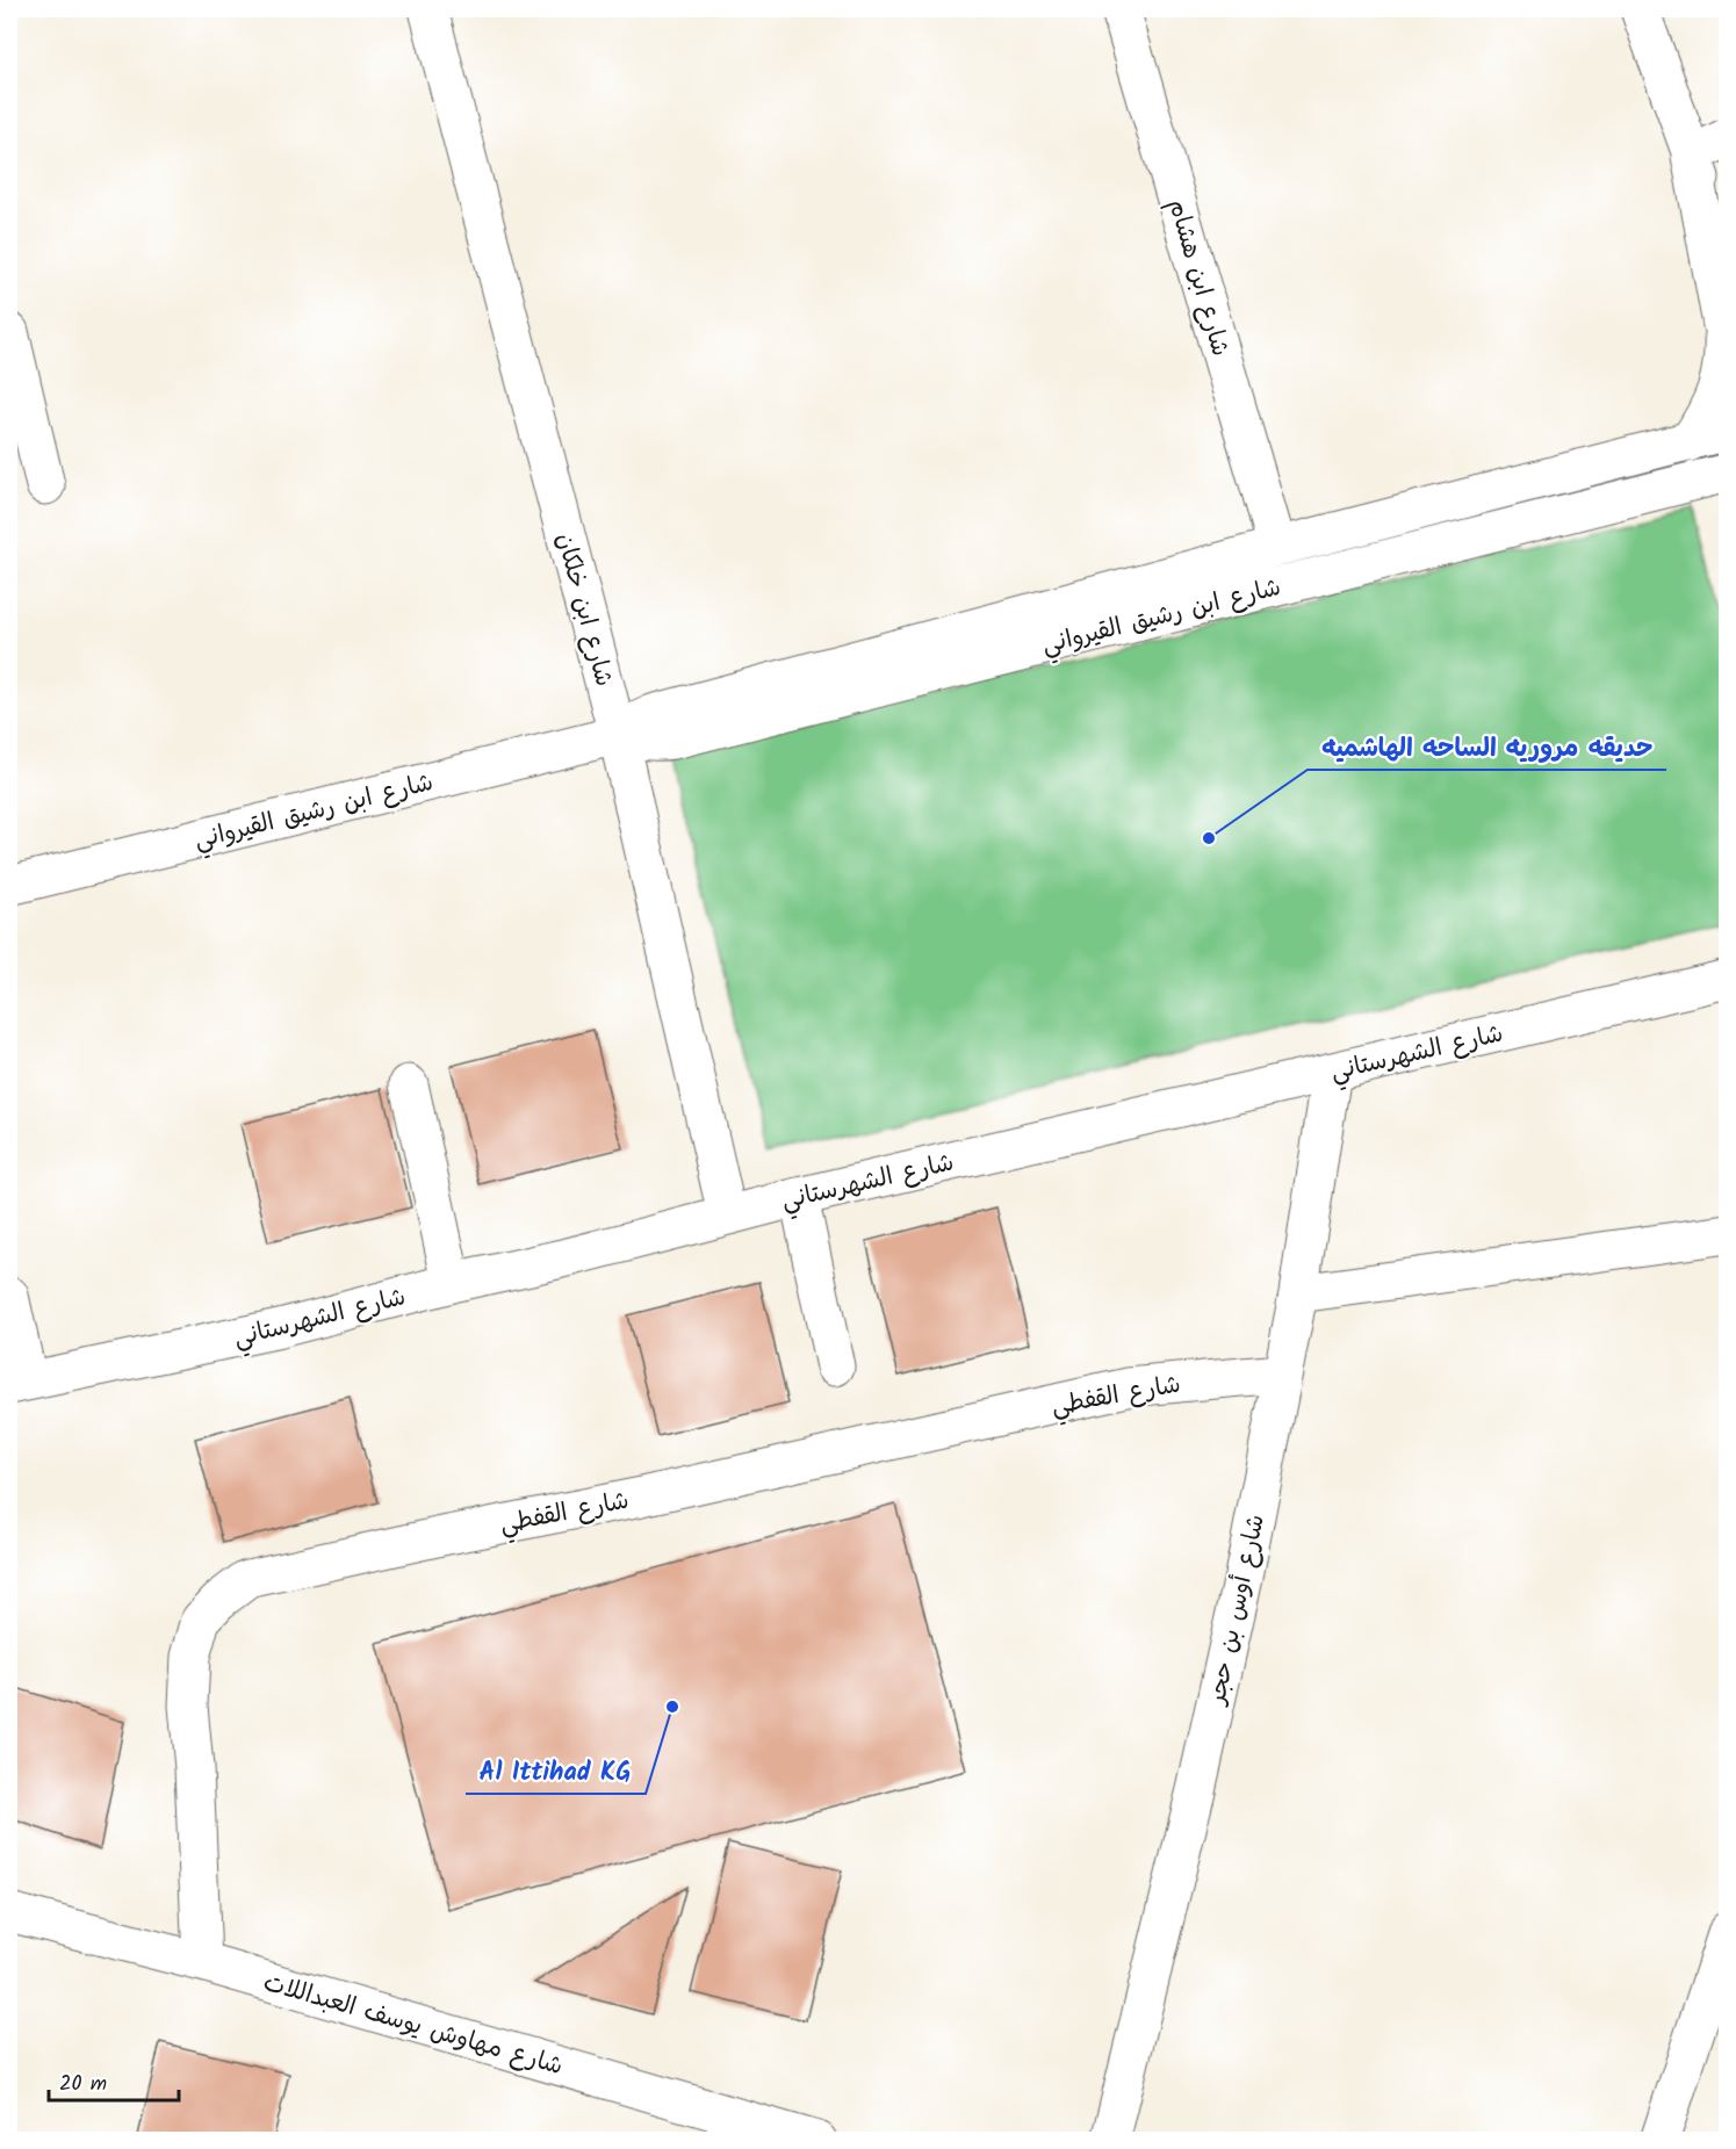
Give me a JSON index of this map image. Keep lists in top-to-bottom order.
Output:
{
  "streets": {
    "street": [
      "شارع ابن هشام",
      "شارع ابن خلكان",
      "شارع ابن رشيق القيرواني",
      "شارع الشهرستاني",
      "شارع القفطي",
      "شارع أوس بن حجر",
      "شارع مهاوش يوسف العبداللات"
    ]
  },
  "crossings": [
    ["شارع ابن هشام", "شارع ابن رشيق القيرواني"],
    ["شارع ابن خلكان", "شارع ابن رشيق القيرواني"],
    ["شارع ابن خلكان", "شارع الشهرستاني"],
    ["شارع الشهرستاني", "شارع أوس بن حجر"],
    ["شارع القفطي", "شارع أوس بن حجر"],
    ["شارع القفطي", "شارع مهاوش يوسف العبداللات"]
  ],
  "places": ["حديقه مروريه الساحه الهاشميه", "Al Ittihad KG"],
  "scale_bar": "20 m"
}
